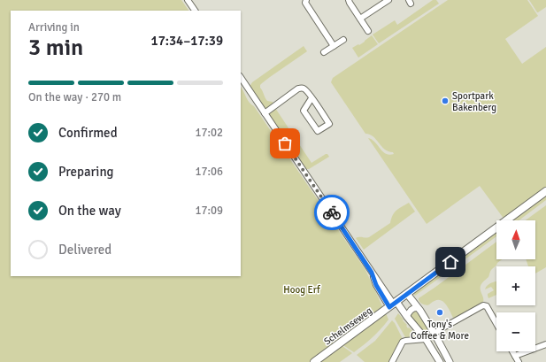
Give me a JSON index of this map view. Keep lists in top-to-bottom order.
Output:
{
  "streets": {
    "main road": ["Schelmseweg"]
  },
  "parks": ["Hoog Erf"],
  "places": ["Sportpark Bakenberg", "Tony's Coffee & More"],
  "north": "top",
  "page": {
    "heading": ["3 min", "Arriving in", "17:34–17:39"],
    "bar": "On the way · 270 m",
    "list": [
      ["Confirmed", "17:02"],
      ["Preparing", "17:06"],
      ["On the way", "17:09"],
      "Delivered"
    ],
    "map_buttons": ["+", "−"]
  }
}
